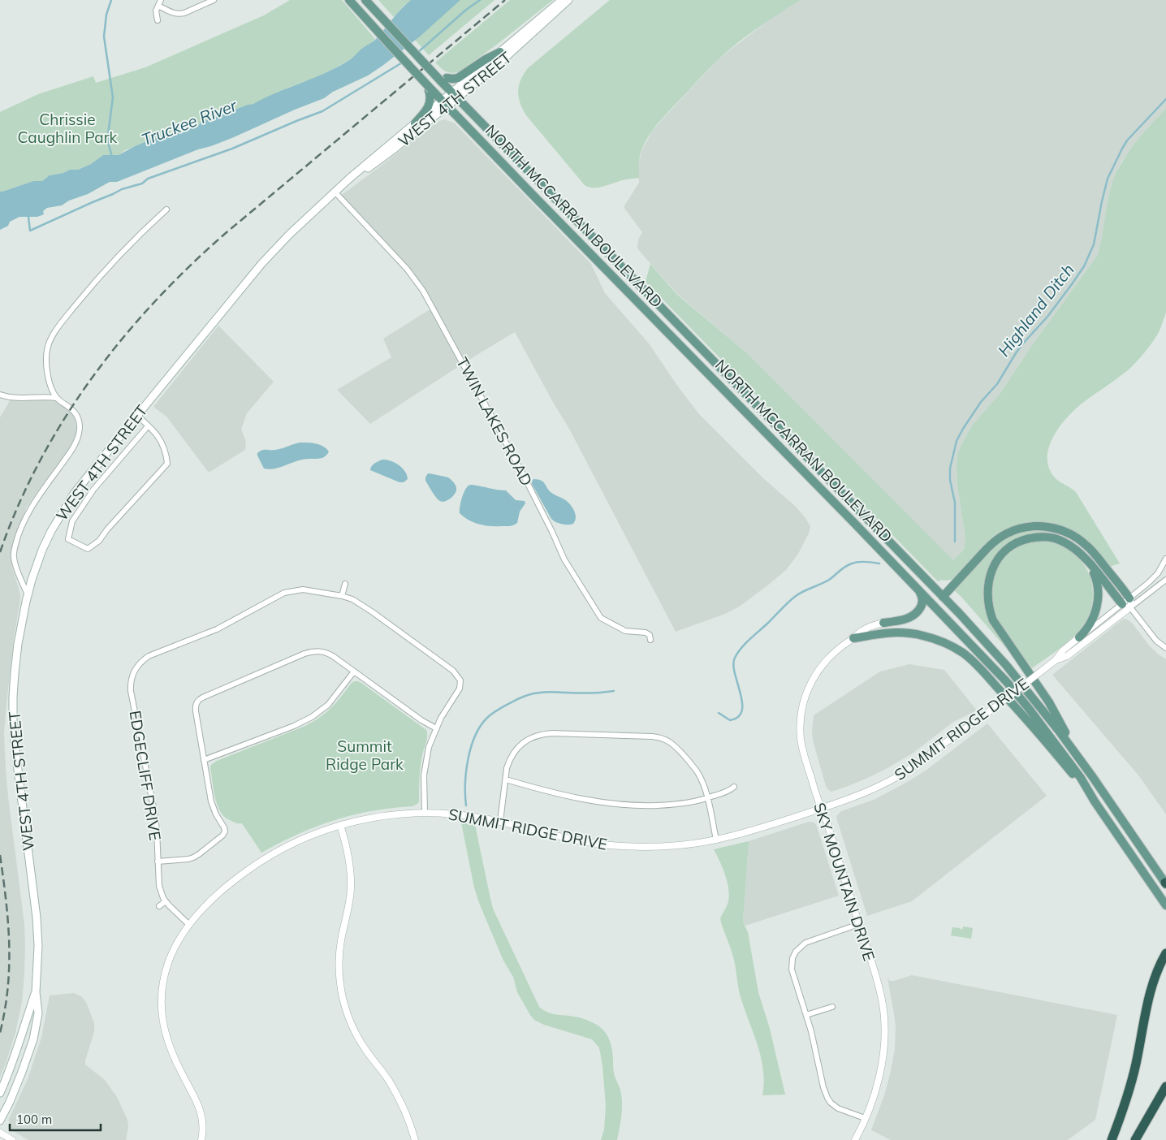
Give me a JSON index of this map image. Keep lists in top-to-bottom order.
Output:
{
  "streets": {
    "main road": ["WEST 4TH STREET", "NORTH MCCARRAN BOULEVARD"],
    "street": [
      "TWIN LAKES ROAD",
      "SUMMIT RIDGE DRIVE",
      "EDGECLIFF DRIVE",
      "SKY MOUNTAIN DRIVE"
    ]
  },
  "crossings": [
    ["WEST 4TH STREET", "NORTH MCCARRAN BOULEVARD"],
    ["WEST 4TH STREET", "TWIN LAKES ROAD"],
    ["SUMMIT RIDGE DRIVE", "EDGECLIFF DRIVE"],
    ["SUMMIT RIDGE DRIVE", "SKY MOUNTAIN DRIVE"]
  ],
  "water": ["Truckee River", "Highland Ditch"],
  "parks": ["Chrissie Caughlin Park", "Summit Ridge Park"],
  "scale_bar": "100 m"
}
